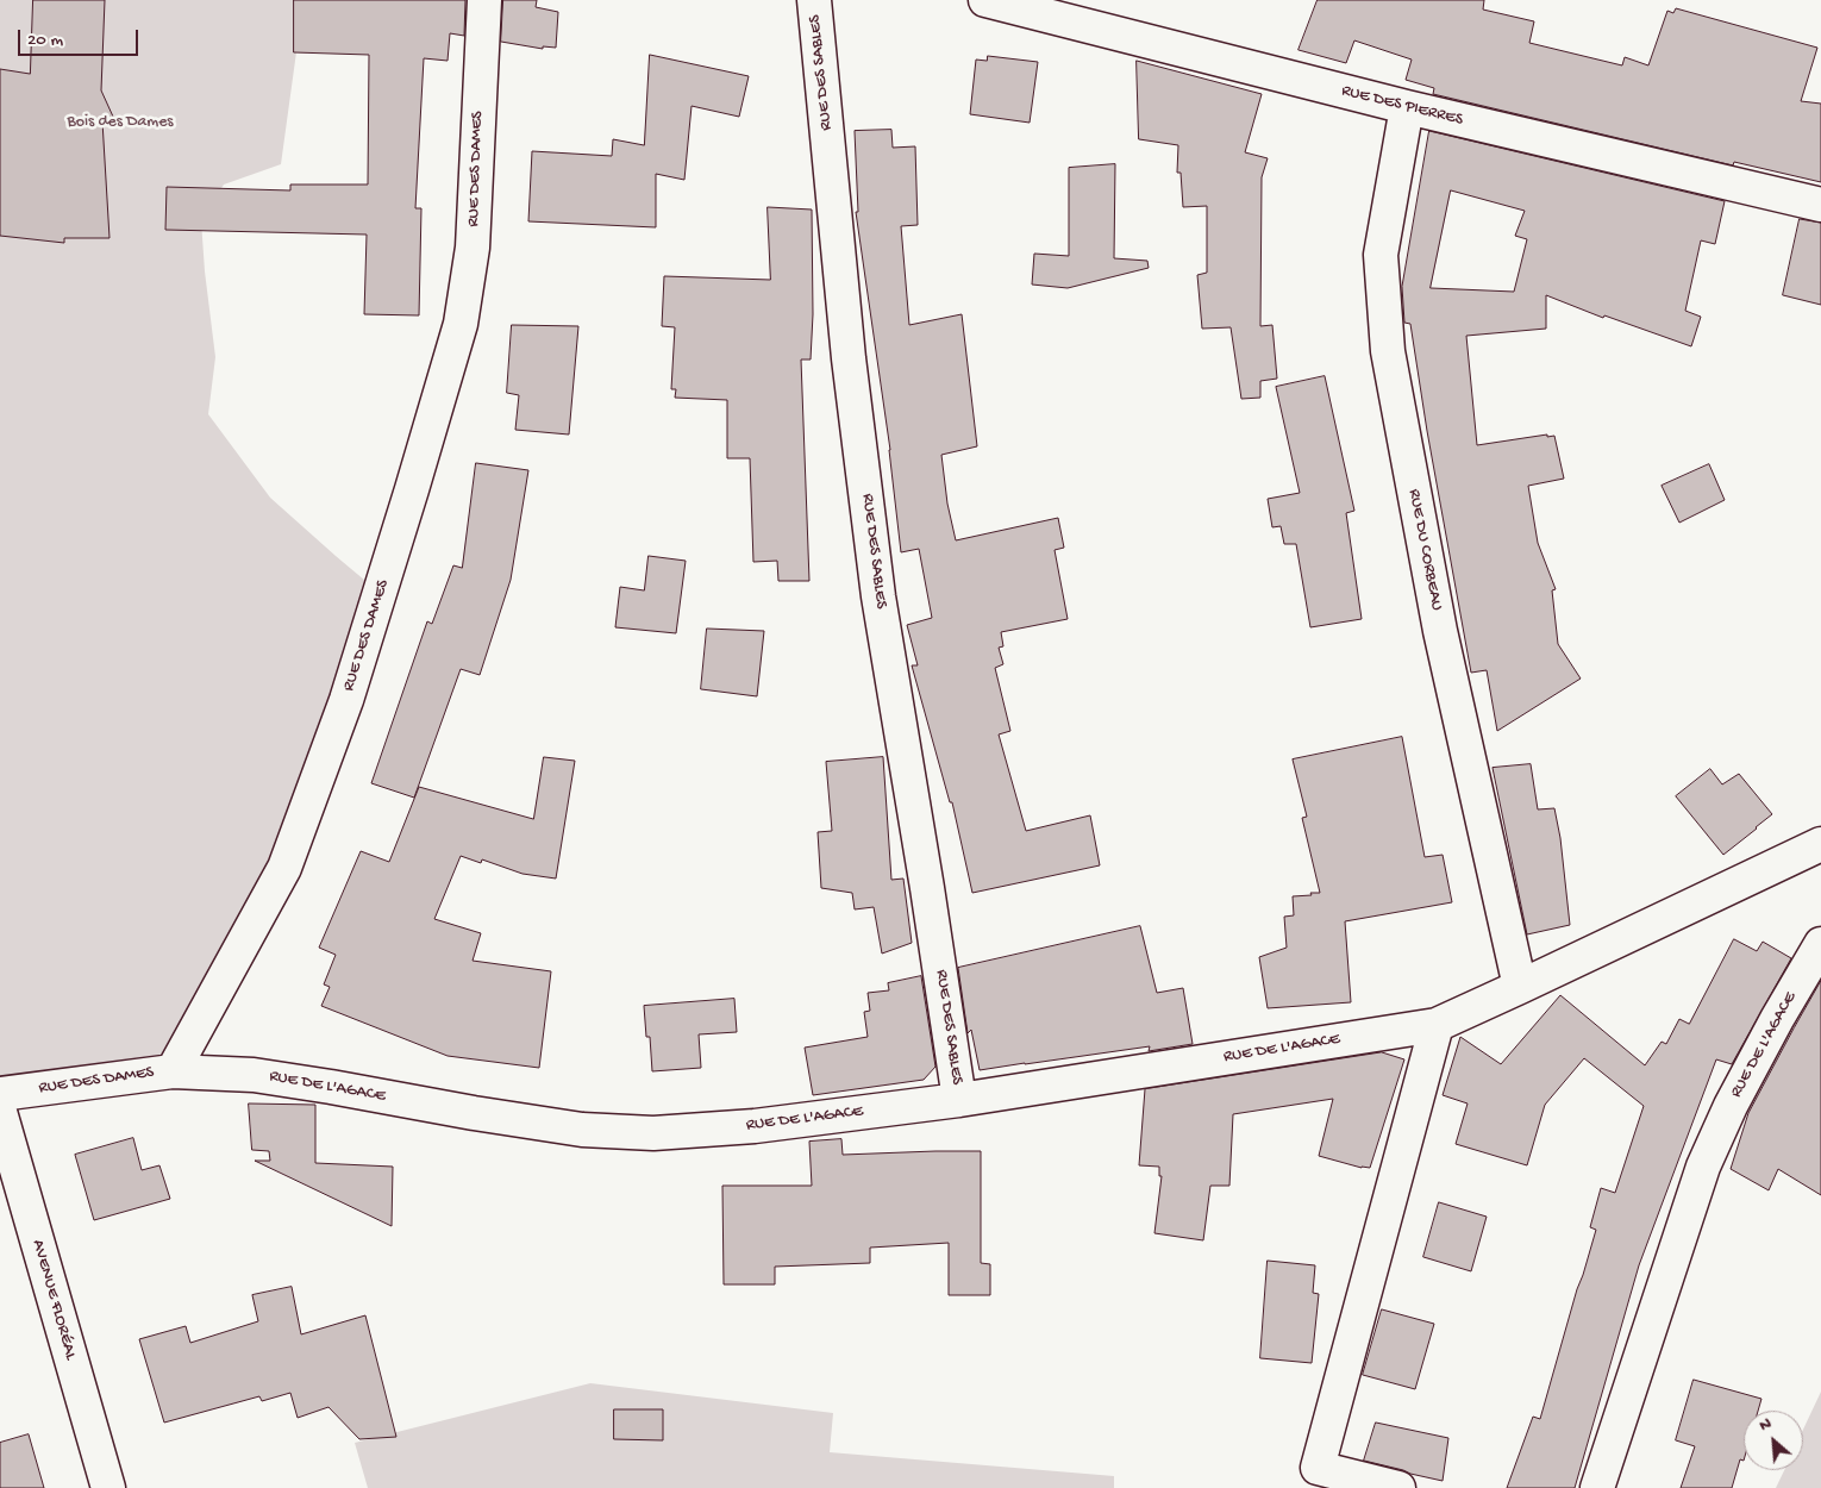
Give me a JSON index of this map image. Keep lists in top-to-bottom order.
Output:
{
  "streets": {
    "street": [
      "RUE DES SABLES",
      "RUE DES PIERRES",
      "RUE DES DAMES",
      "RUE DU CORBEAU",
      "RUE DE L'AGACE",
      "AVENUE FLORÉAL"
    ]
  },
  "crossings": [
    ["RUE DES SABLES", "RUE DE L'AGACE"],
    ["RUE DES PIERRES", "RUE DU CORBEAU"],
    ["RUE DES DAMES", "RUE DE L'AGACE"],
    ["RUE DU CORBEAU", "RUE DE L'AGACE"]
  ],
  "parks": ["Bois des Dames"],
  "scale_bar": "20 m",
  "north": "top left"
}
